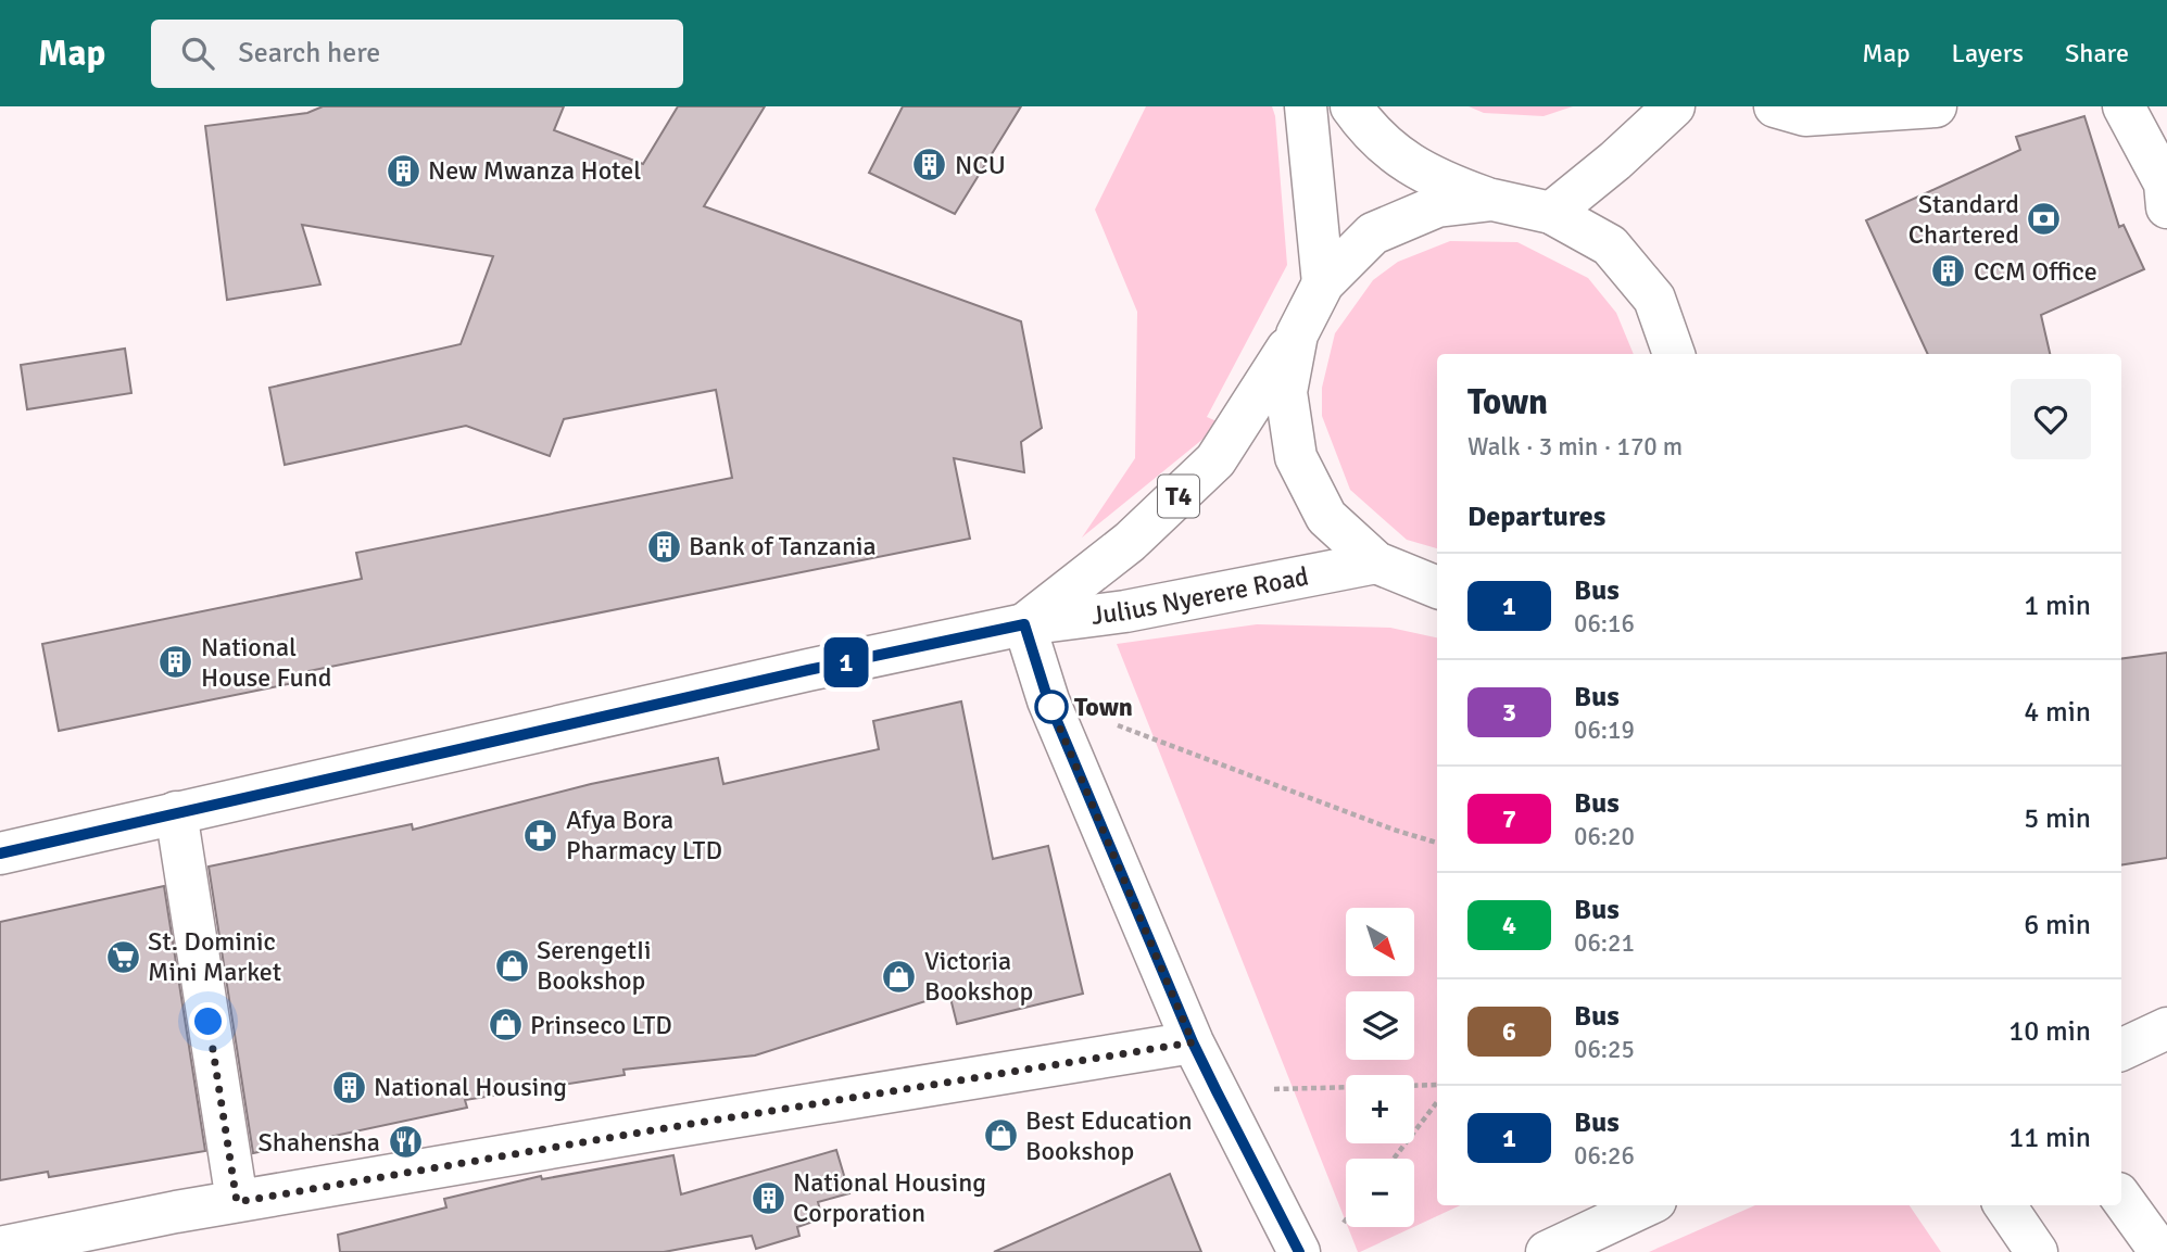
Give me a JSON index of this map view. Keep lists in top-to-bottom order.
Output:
{
  "streets": {
    "main road": ["T4", "Julius Nyerere Road"]
  },
  "places": {
    "building": [
      "NCU",
      "New Mwanza Hotel",
      "CCM Office",
      "Bank of Tanzania",
      "National House Fund",
      "National Housing",
      "National Housing Corporation"
    ],
    "bank": ["Standard Chartered"],
    "other": ["Town"],
    "pharmacy": ["Afya Bora Pharmacy LTD"],
    "supermarket": ["St. Dominic Mini Market"],
    "shop": [
      "SerengetIi Bookshop",
      "Victoria Bookshop",
      "Prinseco LTD",
      "Best Education Bookshop"
    ],
    "restaurant": ["Shahensha"]
  },
  "lines": ["bus line 1"],
  "north": "bottom right",
  "page": {
    "header": "Map",
    "search": "Search here",
    "nav": ["Map", "Layers", "Share"],
    "on_map": "1",
    "heading": [
      ["Town", "Walk · 3 min · 170 m"],
      "Departures"
    ],
    "list": [
      {
        "mark": "1",
        "name": "Bus",
        "note": "06:16",
        "value": "1 min"
      },
      {
        "mark": "3",
        "name": "Bus",
        "note": "06:19",
        "value": "4 min"
      },
      {
        "mark": "7",
        "name": "Bus",
        "note": "06:20",
        "value": "5 min"
      },
      {
        "mark": "4",
        "name": "Bus",
        "note": "06:21",
        "value": "6 min"
      },
      {
        "mark": "6",
        "name": "Bus",
        "note": "06:25",
        "value": "10 min"
      },
      {
        "mark": "1",
        "name": "Bus",
        "note": "06:26",
        "value": "11 min"
      }
    ],
    "map_buttons": ["+", "−"]
  }
}
